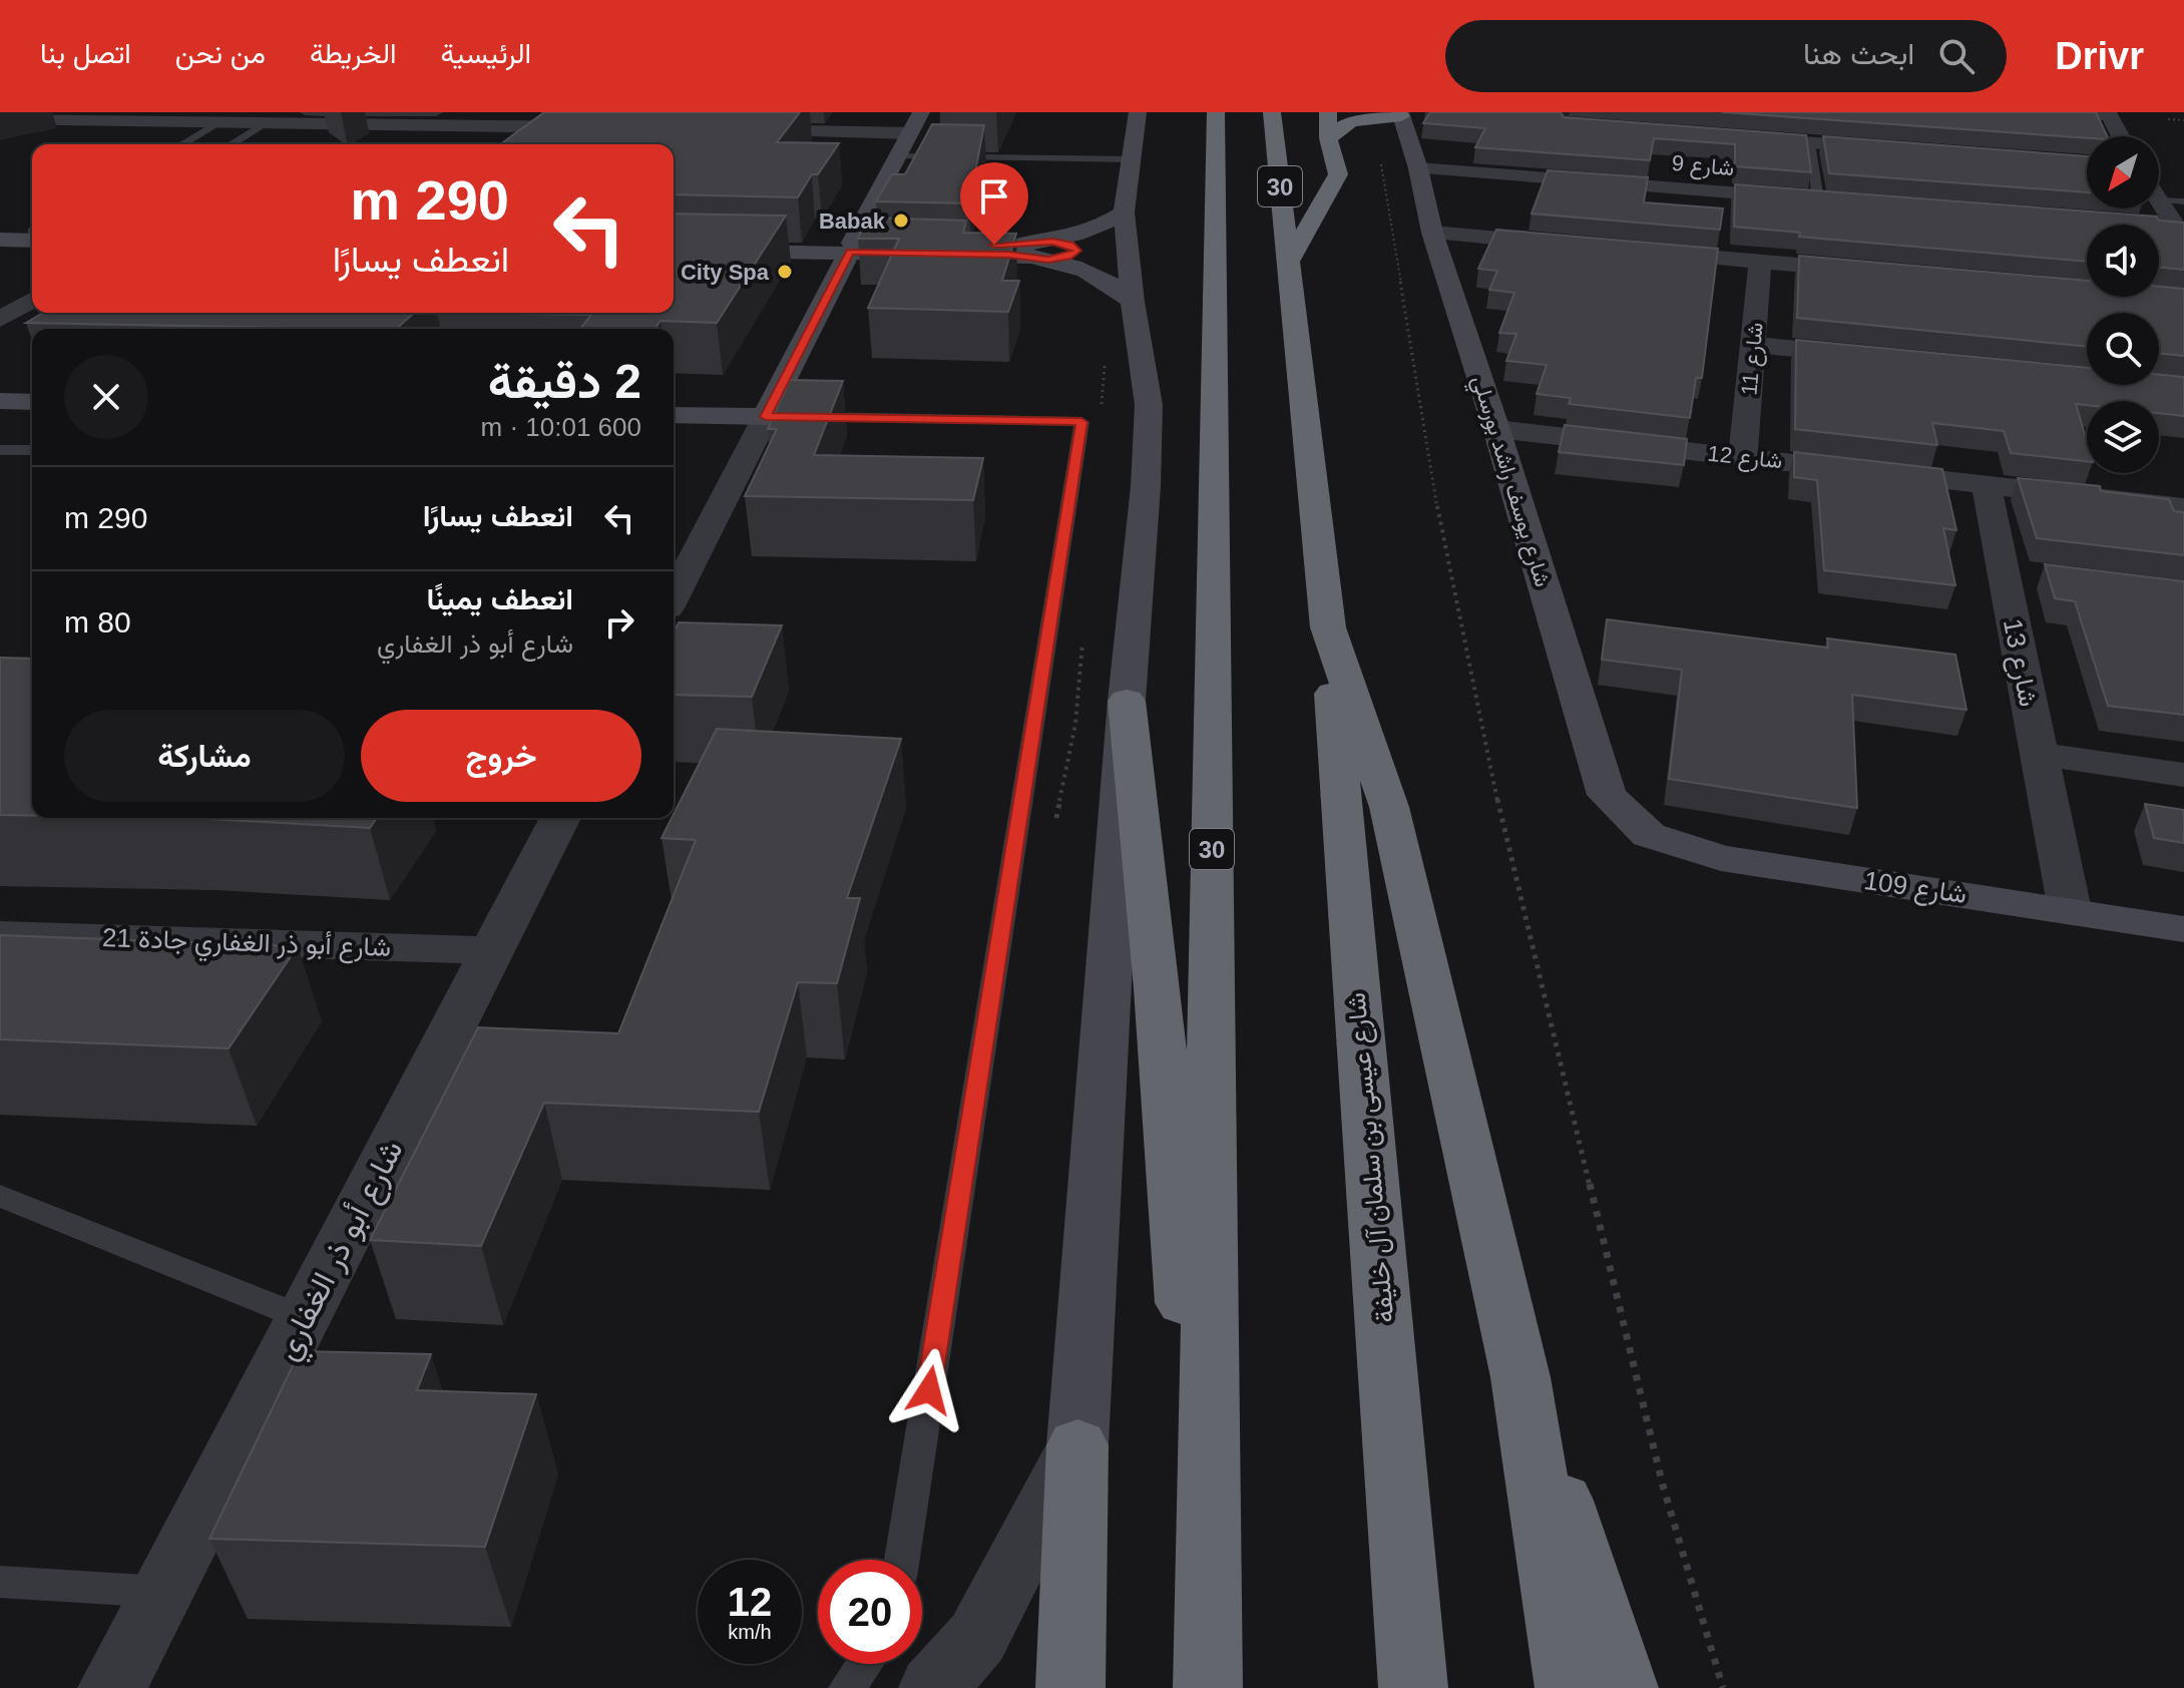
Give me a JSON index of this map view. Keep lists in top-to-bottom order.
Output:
{
  "streets": {
    "highway": ["30", "شارع عيسى بن سلمان آل خليفة"],
    "main road": ["شارع يوسف راشد بورسلي", "شارع 109"],
    "street": [
      "شارع 9",
      "شارع 11",
      "شارع 12",
      "شارع 13",
      "شارع أبو ذر الغفاري جادة 21",
      "شارع أبو ذر الغفاري"
    ]
  },
  "crossings": [
    ["شارع 9", "شارع يوسف راشد بورسلي"],
    ["30", "شارع عيسى بن سلمان آل خليفة"],
    ["شارع 11", "شارع 12"],
    ["شارع 12", "شارع يوسف راشد بورسلي"],
    ["شارع 12", "شارع 13"],
    ["شارع يوسف راشد بورسلي", "شارع 109"],
    ["شارع 13", "شارع 109"],
    ["شارع أبو ذر الغفاري جادة 21", "شارع أبو ذر الغفاري"]
  ],
  "places": ["Babak", "City Spa"],
  "north": "bottom left",
  "page": {
    "header": "Drivr",
    "search": "ابحث هنا",
    "nav": [
      "الرئيسية",
      "الخريطة",
      "من نحن",
      "اتصل بنا"
    ],
    "turn": ["290 m", "انعطف يسارًا"],
    "heading": ["2 دقيقة", "600 m · 10:01"],
    "list": [
      {
        "name": "انعطف يسارًا",
        "value": "290 m"
      },
      {
        "name": "انعطف يمينًا",
        "note": "شارع أبو ذر الغفاري",
        "value": "80 m"
      }
    ],
    "buttons": ["خروج", "مشاركة"],
    "speed": "12 km/h",
    "limit": "20"
  }
}
